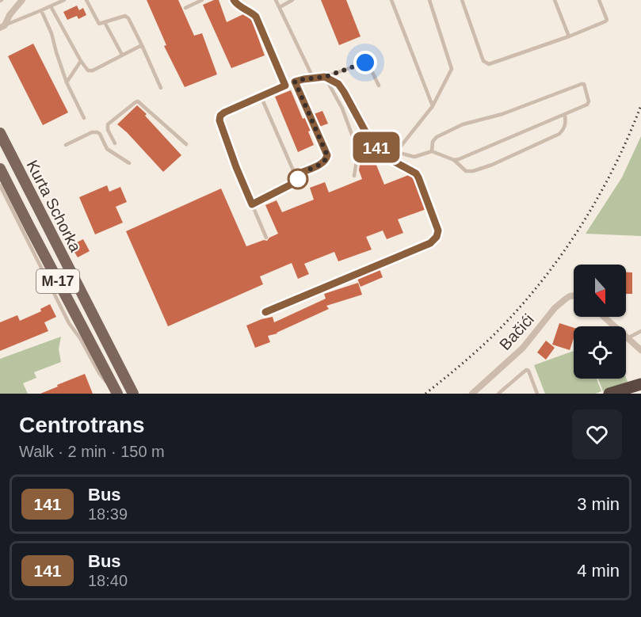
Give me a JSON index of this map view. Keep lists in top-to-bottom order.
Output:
{
  "streets": {
    "main road": ["Kurta Schorka", "M-17"],
    "street": ["Bačići"]
  },
  "lines": ["bus line 141"],
  "north": "bottom",
  "page": {
    "on_map": "141",
    "heading": ["Centrotrans", "Walk · 2 min · 150 m"],
    "list": [
      {
        "mark": "141",
        "name": "Bus",
        "note": "18:39",
        "value": "3 min"
      },
      {
        "mark": "141",
        "name": "Bus",
        "note": "18:40",
        "value": "4 min"
      }
    ]
  }
}
